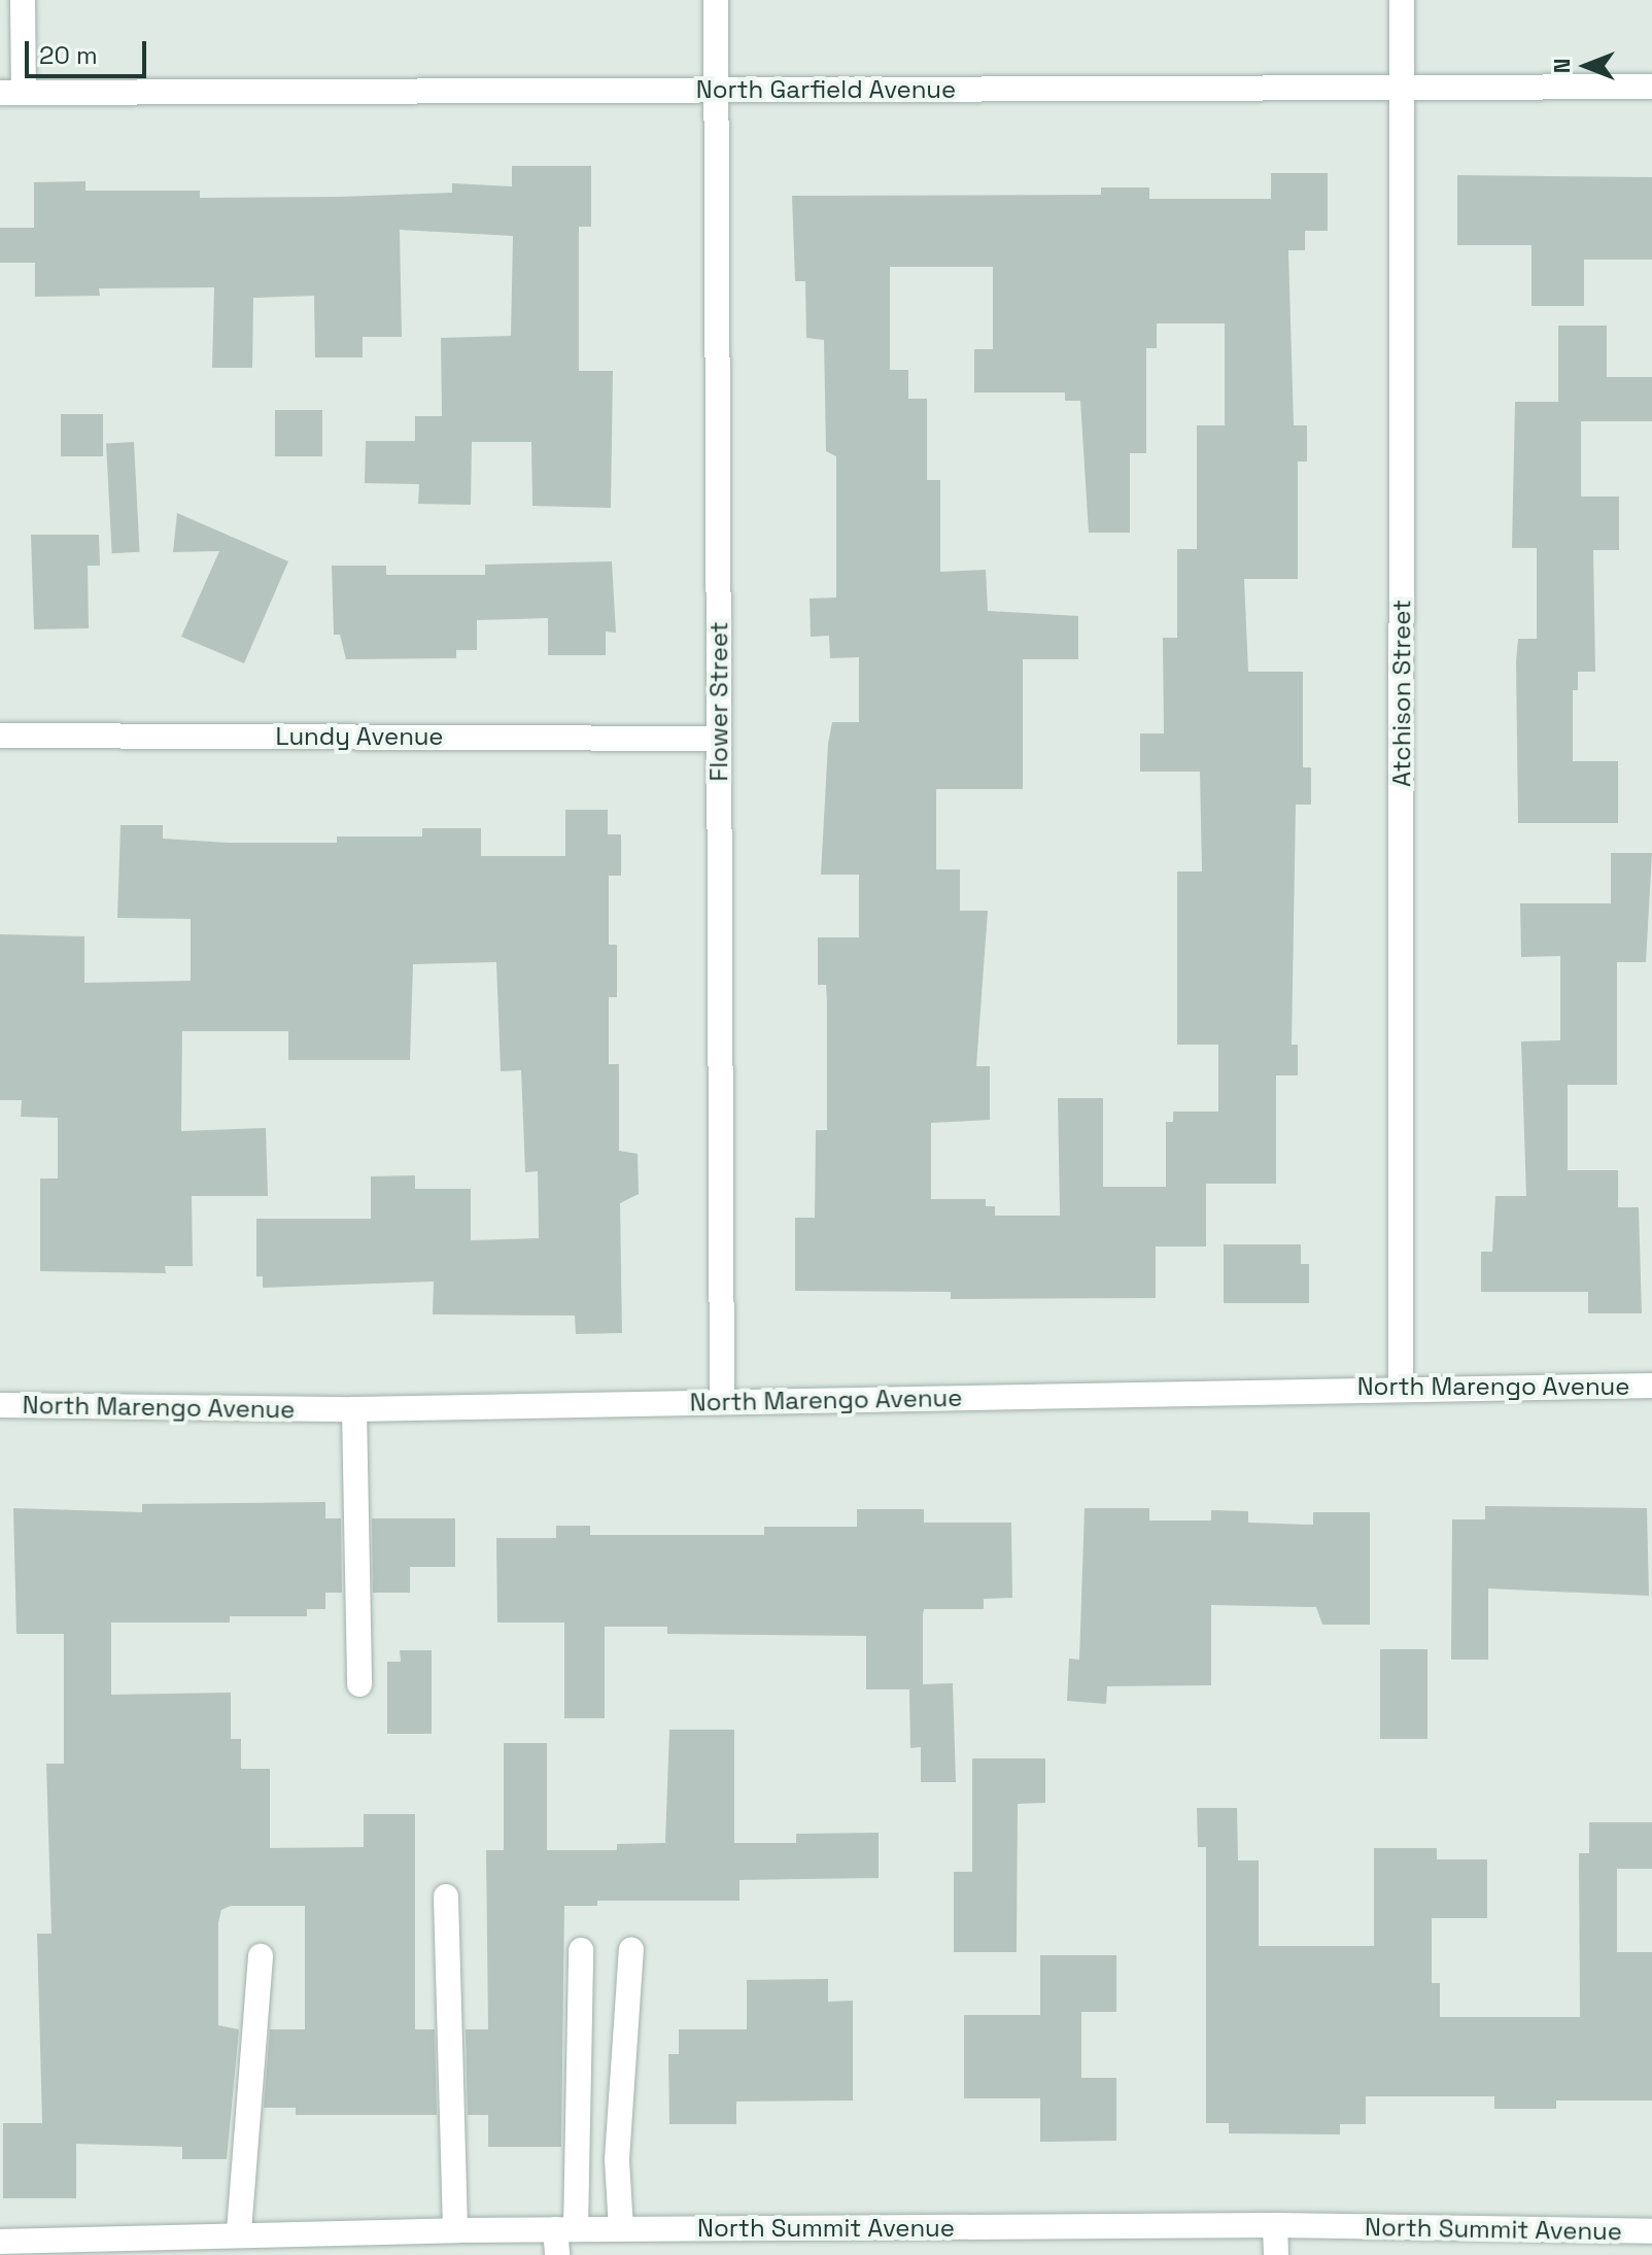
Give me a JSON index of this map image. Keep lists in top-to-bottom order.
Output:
{
  "streets": {
    "street": [
      "North Garfield Avenue",
      "Atchison Street",
      "Flower Street",
      "Lundy Avenue",
      "North Marengo Avenue",
      "North Summit Avenue"
    ]
  },
  "crossings": [
    ["North Garfield Avenue", "Atchison Street"],
    ["North Garfield Avenue", "Flower Street"],
    ["Atchison Street", "North Marengo Avenue"],
    ["Flower Street", "Lundy Avenue"],
    ["Flower Street", "North Marengo Avenue"]
  ],
  "scale_bar": "20 m",
  "north": "left"
}
